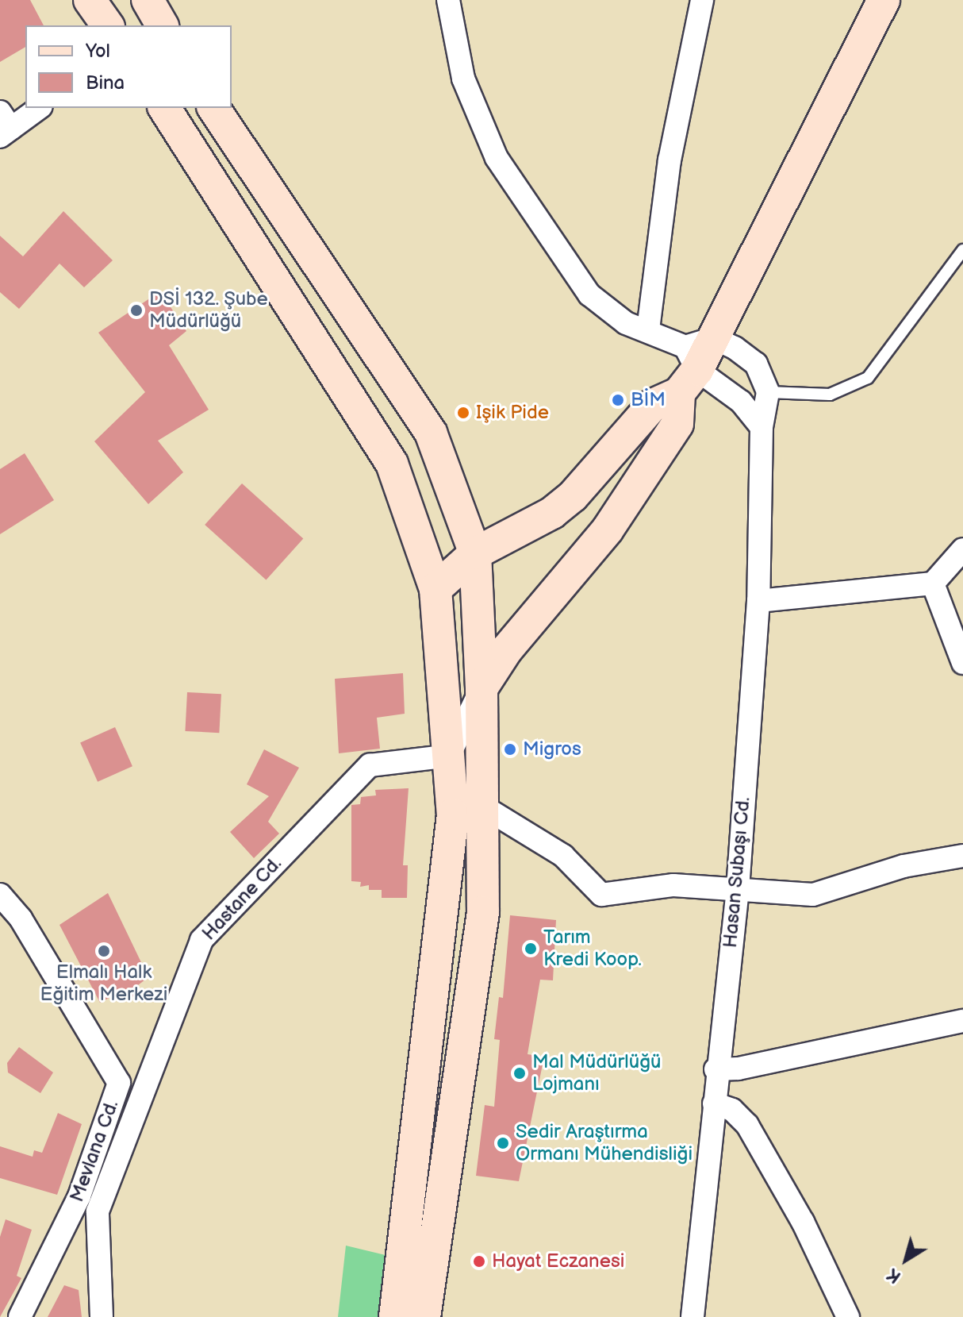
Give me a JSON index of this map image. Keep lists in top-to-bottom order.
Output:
{
  "streets": {
    "street": ["Hasan Subaşı Cd.", "Hastane Cd.", "Mevlana Cd."]
  },
  "places": [
    "DSİ 132. Şube Müdürlüğü",
    "BİM",
    "Işik Pide",
    "Migros",
    "Tarım Kredi Koop.",
    "Elmalı Halk Eğitim Merkezi",
    "Mal Müdürlüğü Lojmanı",
    "Sedir Araştırma Ormanı Mühendisliği",
    "Hayat Eczanesi"
  ],
  "legend": ["Yol", "Bina"],
  "north": "bottom left"
}
